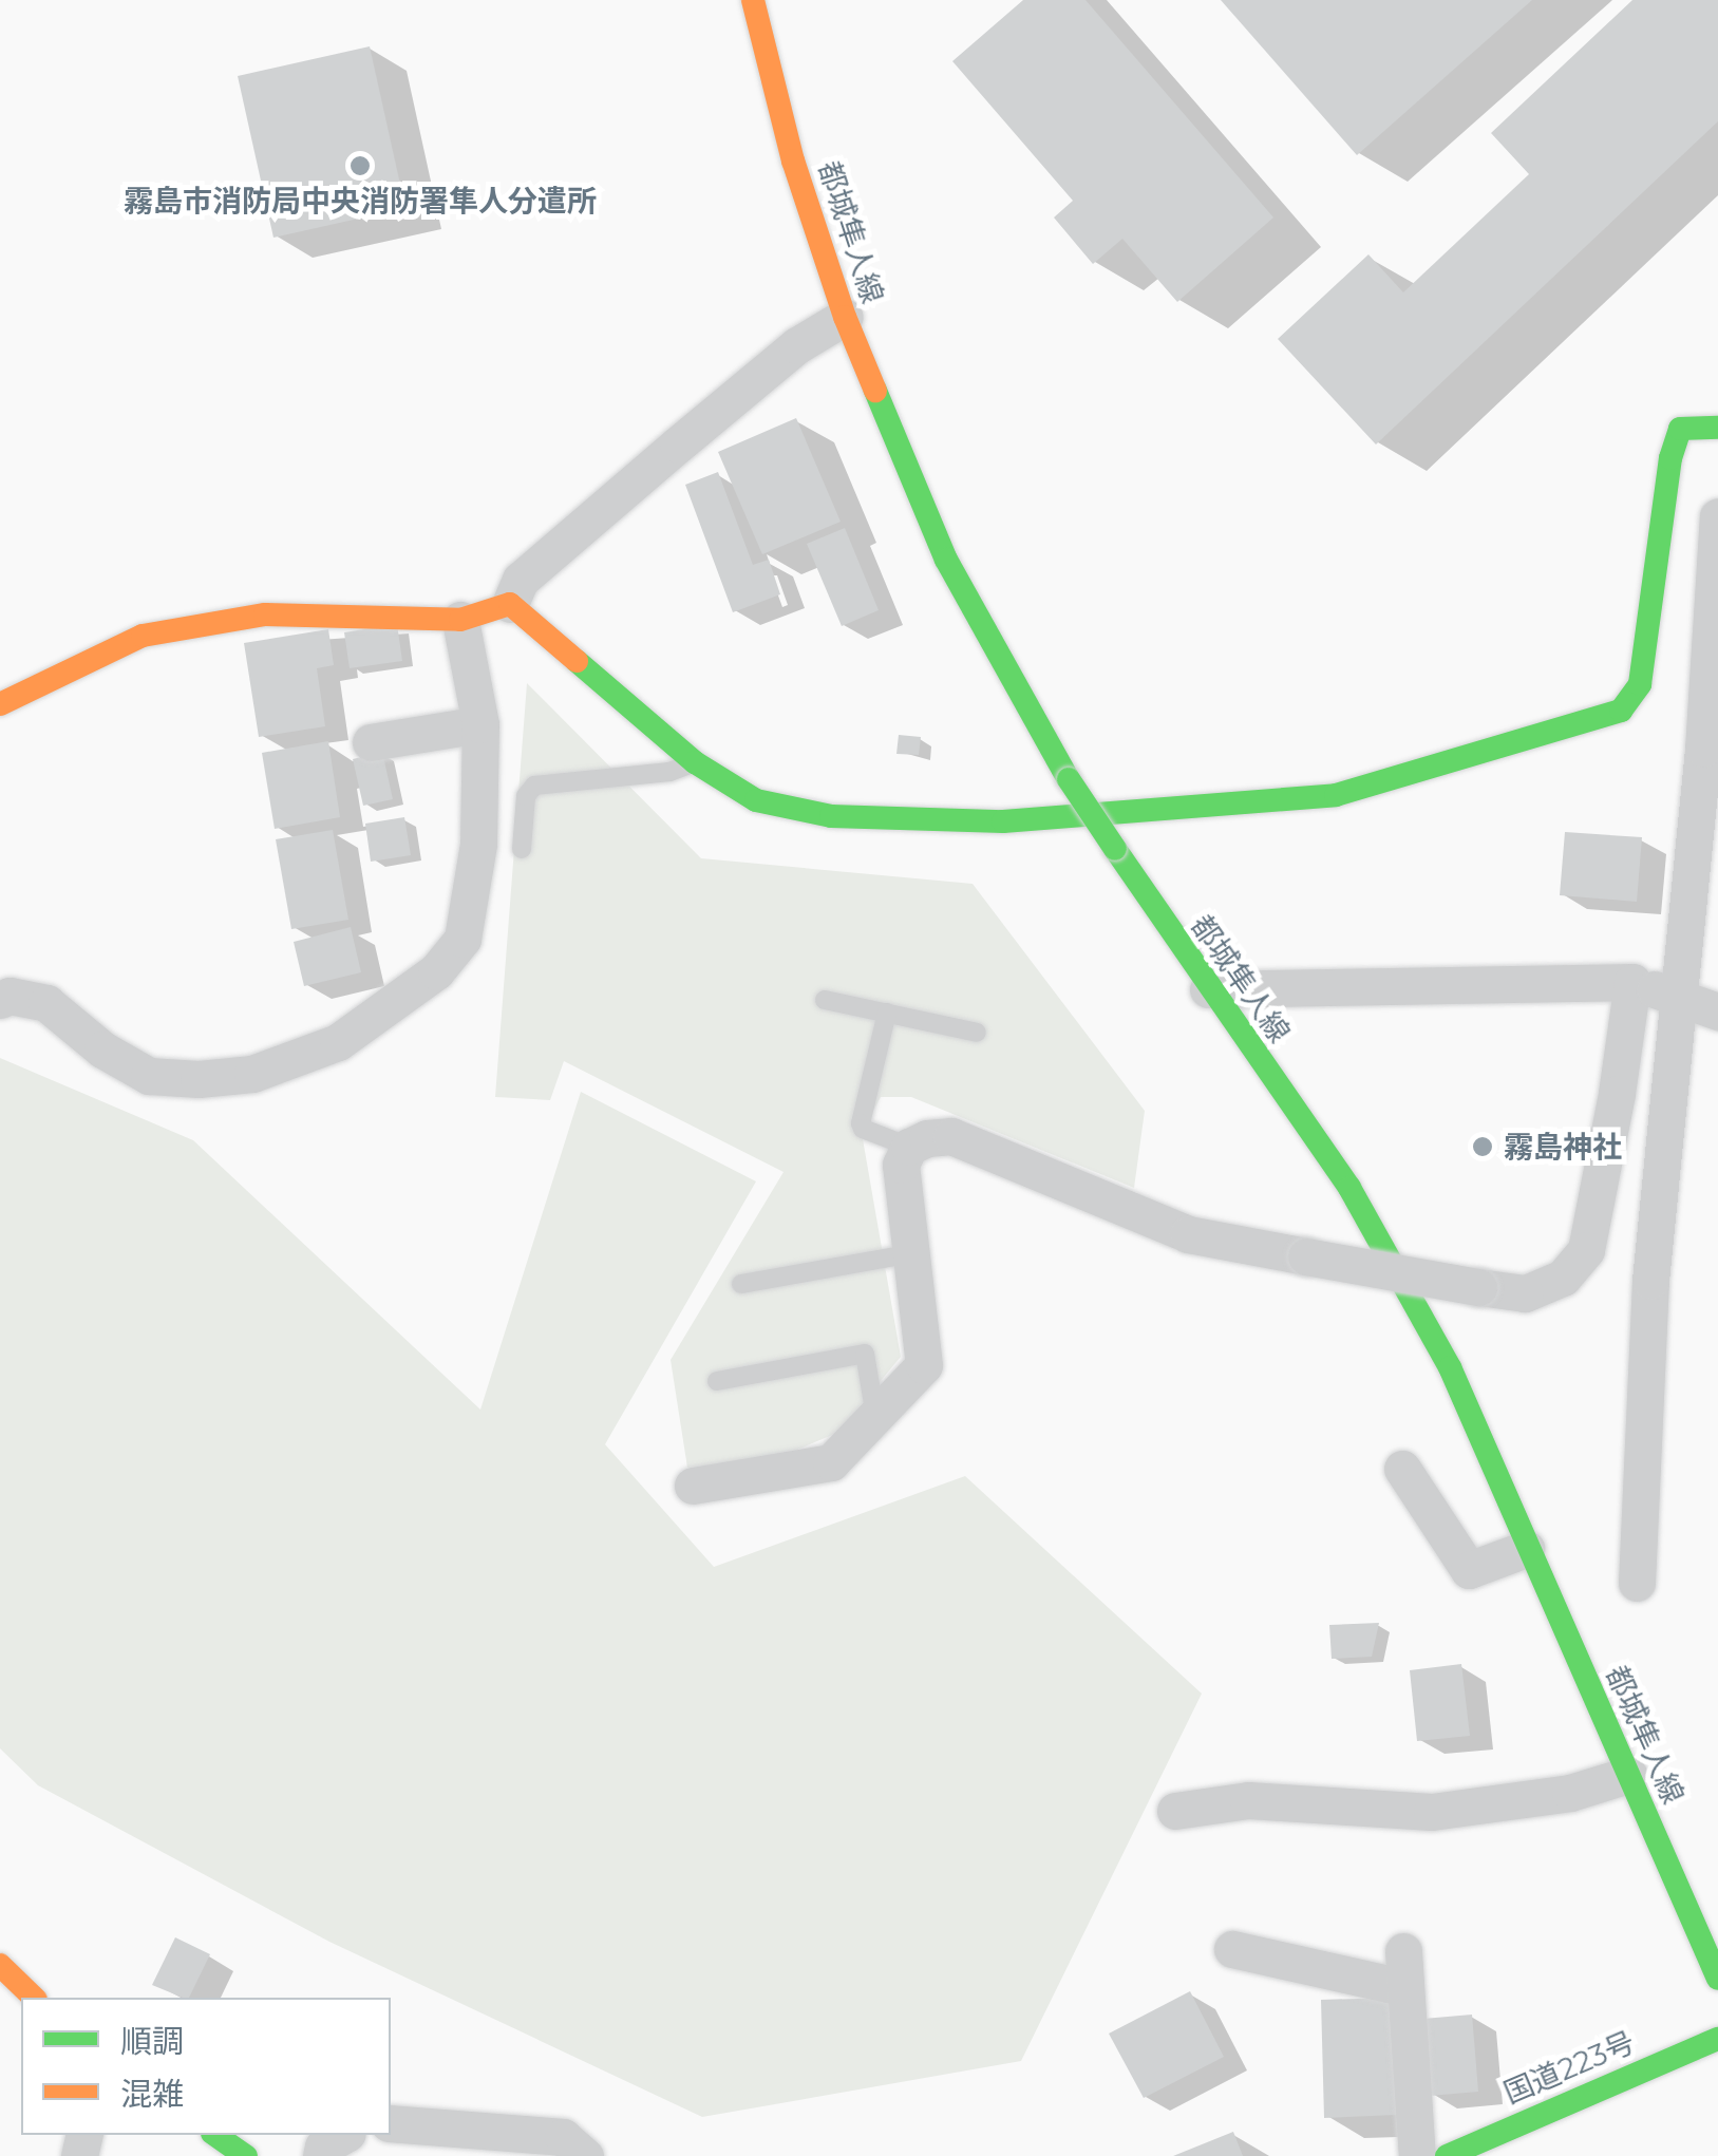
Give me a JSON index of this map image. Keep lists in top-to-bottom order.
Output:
{
  "streets": {
    "main road": ["都城隼人線", "国道223号"]
  },
  "places": ["霧島市消防局中央消防署隼人分遣所", "霧島神社"],
  "legend": ["順調", "混雑"]
}
